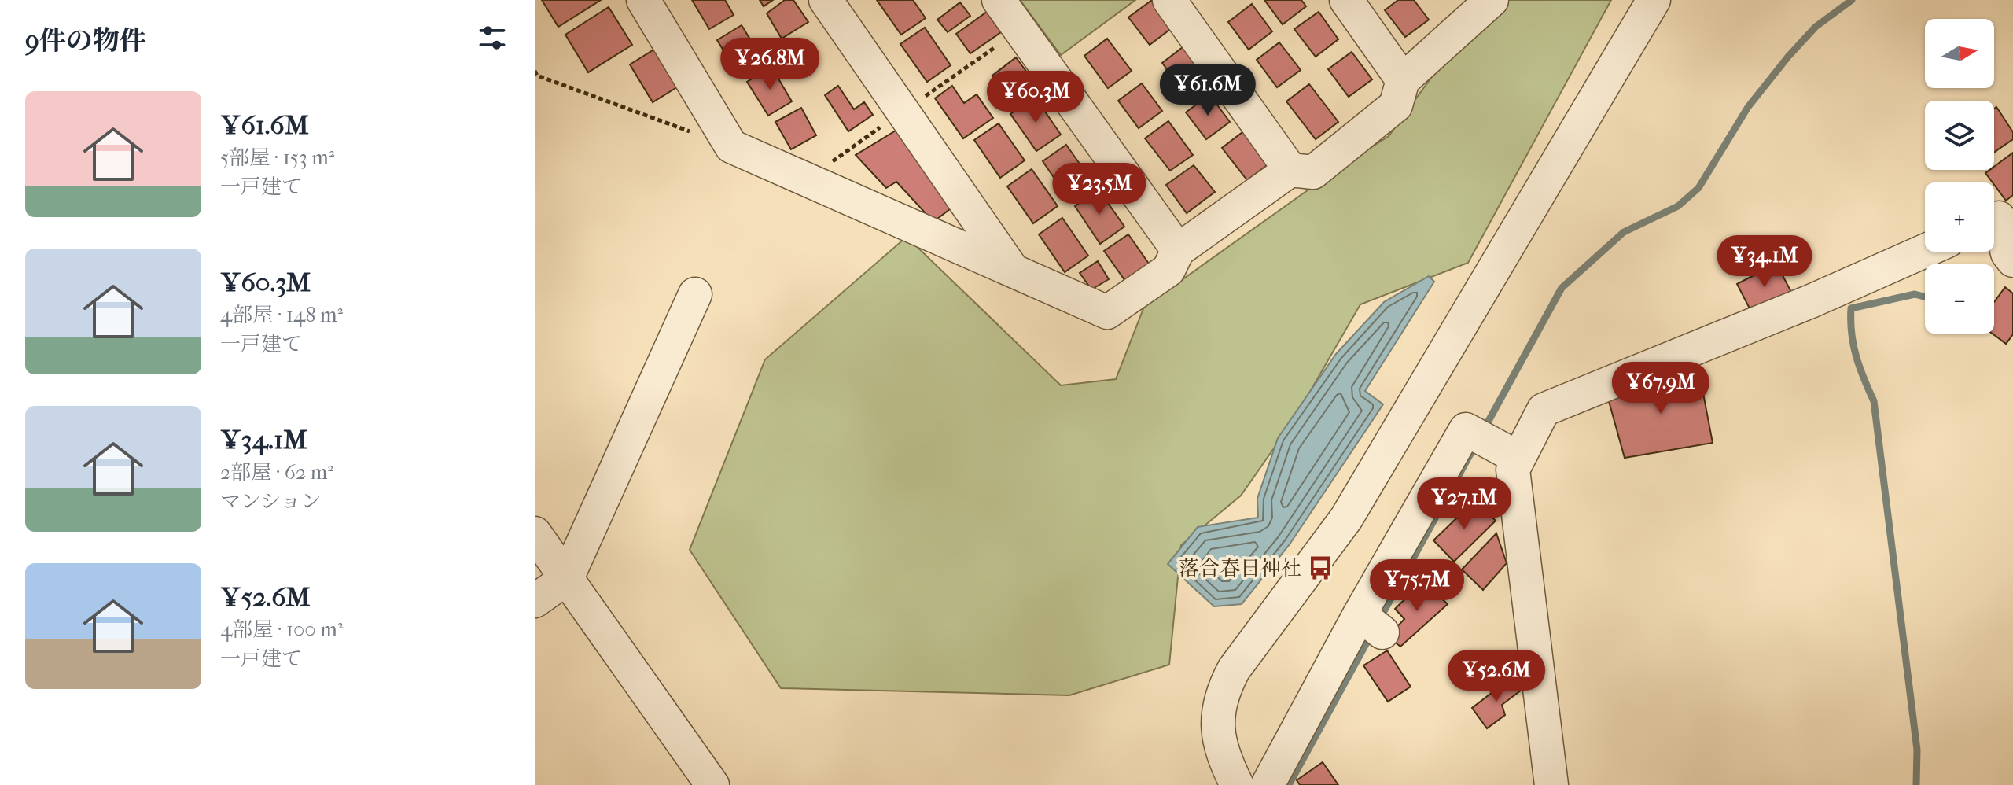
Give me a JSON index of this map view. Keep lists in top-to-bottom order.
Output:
{
  "places": {
    "bus stop": ["落合春日神社"]
  },
  "north": "right",
  "page": {
    "heading": "9件の物件",
    "map_buttons": ["+", "−"],
    "price": [
      "¥26.8M",
      "¥61.6M",
      "¥60.3M",
      "¥23.5M",
      "¥34.1M",
      "¥67.9M",
      "¥27.1M",
      "¥75.7M",
      "¥52.6M"
    ],
    "list": [
      {
        "name": "¥61.6M",
        "note": "5部屋 · 153 m² · 一戸建て"
      },
      {
        "name": "¥60.3M",
        "note": "4部屋 · 148 m² · 一戸建て"
      },
      {
        "name": "¥34.1M",
        "note": "2部屋 · 62 m² · マンション"
      },
      {
        "name": "¥52.6M",
        "note": "4部屋 · 100 m² · 一戸建て"
      }
    ]
  }
}
